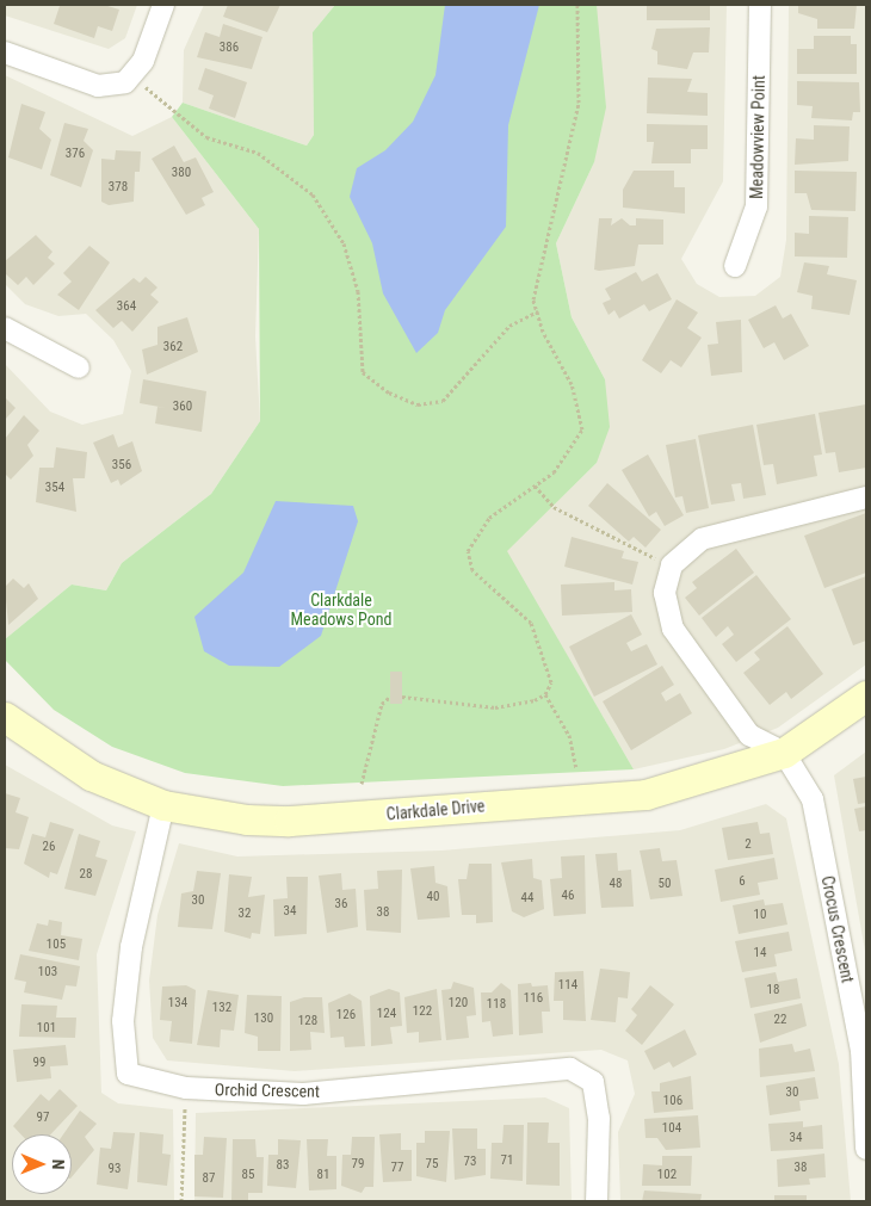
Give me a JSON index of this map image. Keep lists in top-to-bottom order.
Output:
{
  "streets": {
    "street": [
      "Meadowview Point",
      "Clarkdale Drive",
      "Crocus Crescent",
      "Orchid Crescent"
    ]
  },
  "crossings": [
    ["Clarkdale Drive", "Crocus Crescent"],
    ["Clarkdale Drive", "Orchid Crescent"]
  ],
  "parks": ["Clarkdale Meadows Pond"],
  "house_numbers": [
    "386",
    "376",
    "380",
    "378",
    "364",
    "362",
    "360",
    "356",
    "354",
    "2",
    "26",
    "28",
    "6",
    "48",
    "50",
    "46",
    "40",
    "44",
    "30",
    "36",
    "34",
    "38",
    "32",
    "10",
    "105",
    "14",
    "103",
    "114",
    "18",
    "116",
    "134",
    "120",
    "118",
    "132",
    "122",
    "124",
    "126",
    "130",
    "22",
    "128",
    "101",
    "99",
    "30",
    "106",
    "97",
    "104",
    "34",
    "71",
    "73",
    "79",
    "75",
    "83",
    "77",
    "38",
    "93",
    "85",
    "81",
    "102",
    "87"
  ],
  "north": "right"
}
